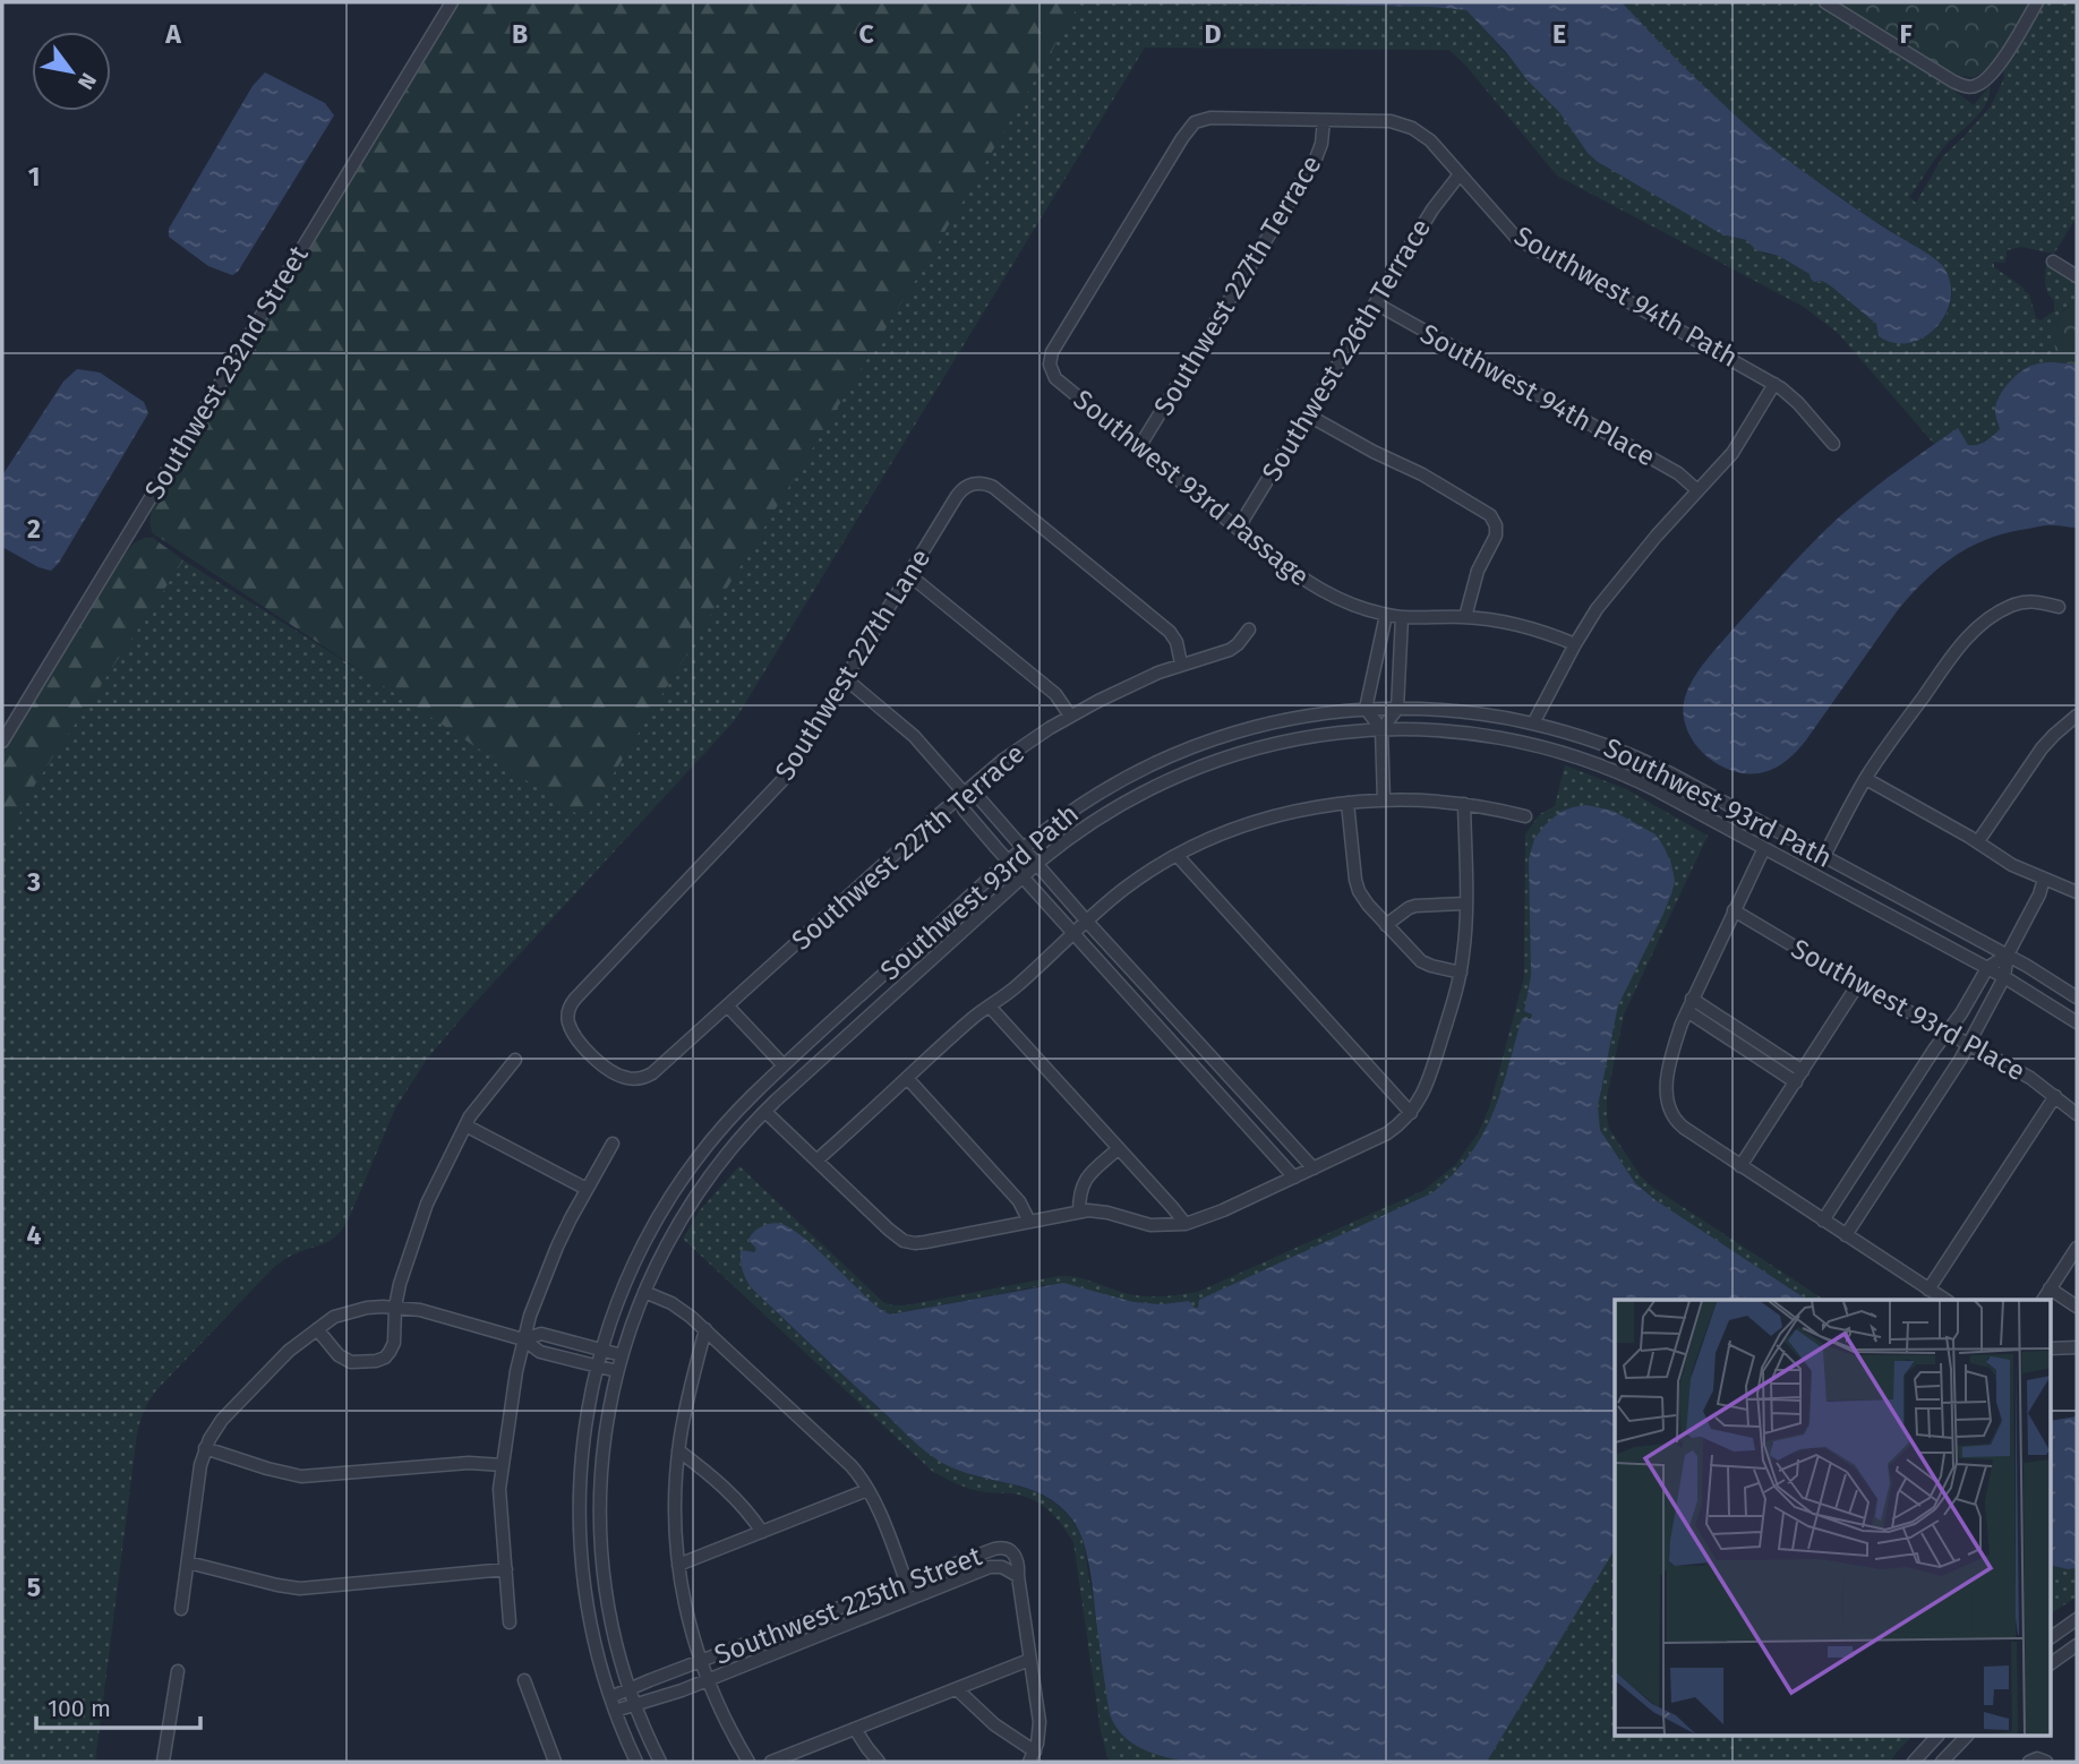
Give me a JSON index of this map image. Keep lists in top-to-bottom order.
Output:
{
  "streets": {
    "street": [
      "Southwest 227th Terrace",
      "Southwest 94th Path",
      "Southwest 226th Terrace",
      "Southwest 232nd Street",
      "Southwest 94th Place",
      "Southwest 93rd Passage",
      "Southwest 227th Lane",
      "Southwest 93rd Path",
      "Southwest 93rd Place",
      "Southwest 225th Street"
    ]
  },
  "crossings": [
    ["Southwest 227th Terrace", "Southwest 94th Path"],
    ["Southwest 227th Terrace", "Southwest 93rd Passage"],
    ["Southwest 227th Terrace", "Southwest 227th Lane"],
    ["Southwest 94th Path", "Southwest 226th Terrace"],
    ["Southwest 94th Path", "Southwest 93rd Passage"],
    ["Southwest 226th Terrace", "Southwest 94th Place"],
    ["Southwest 226th Terrace", "Southwest 93rd Passage"],
    ["Southwest 93rd Path", "Southwest 225th Street"]
  ],
  "scale_bar": "100 m",
  "north": "bottom right",
  "grid": {
    "columns": [
      "A",
      "B",
      "C",
      "D",
      "E",
      "F"
    ],
    "rows": [
      "1",
      "2",
      "3",
      "4",
      "5"
    ]
  }
}
